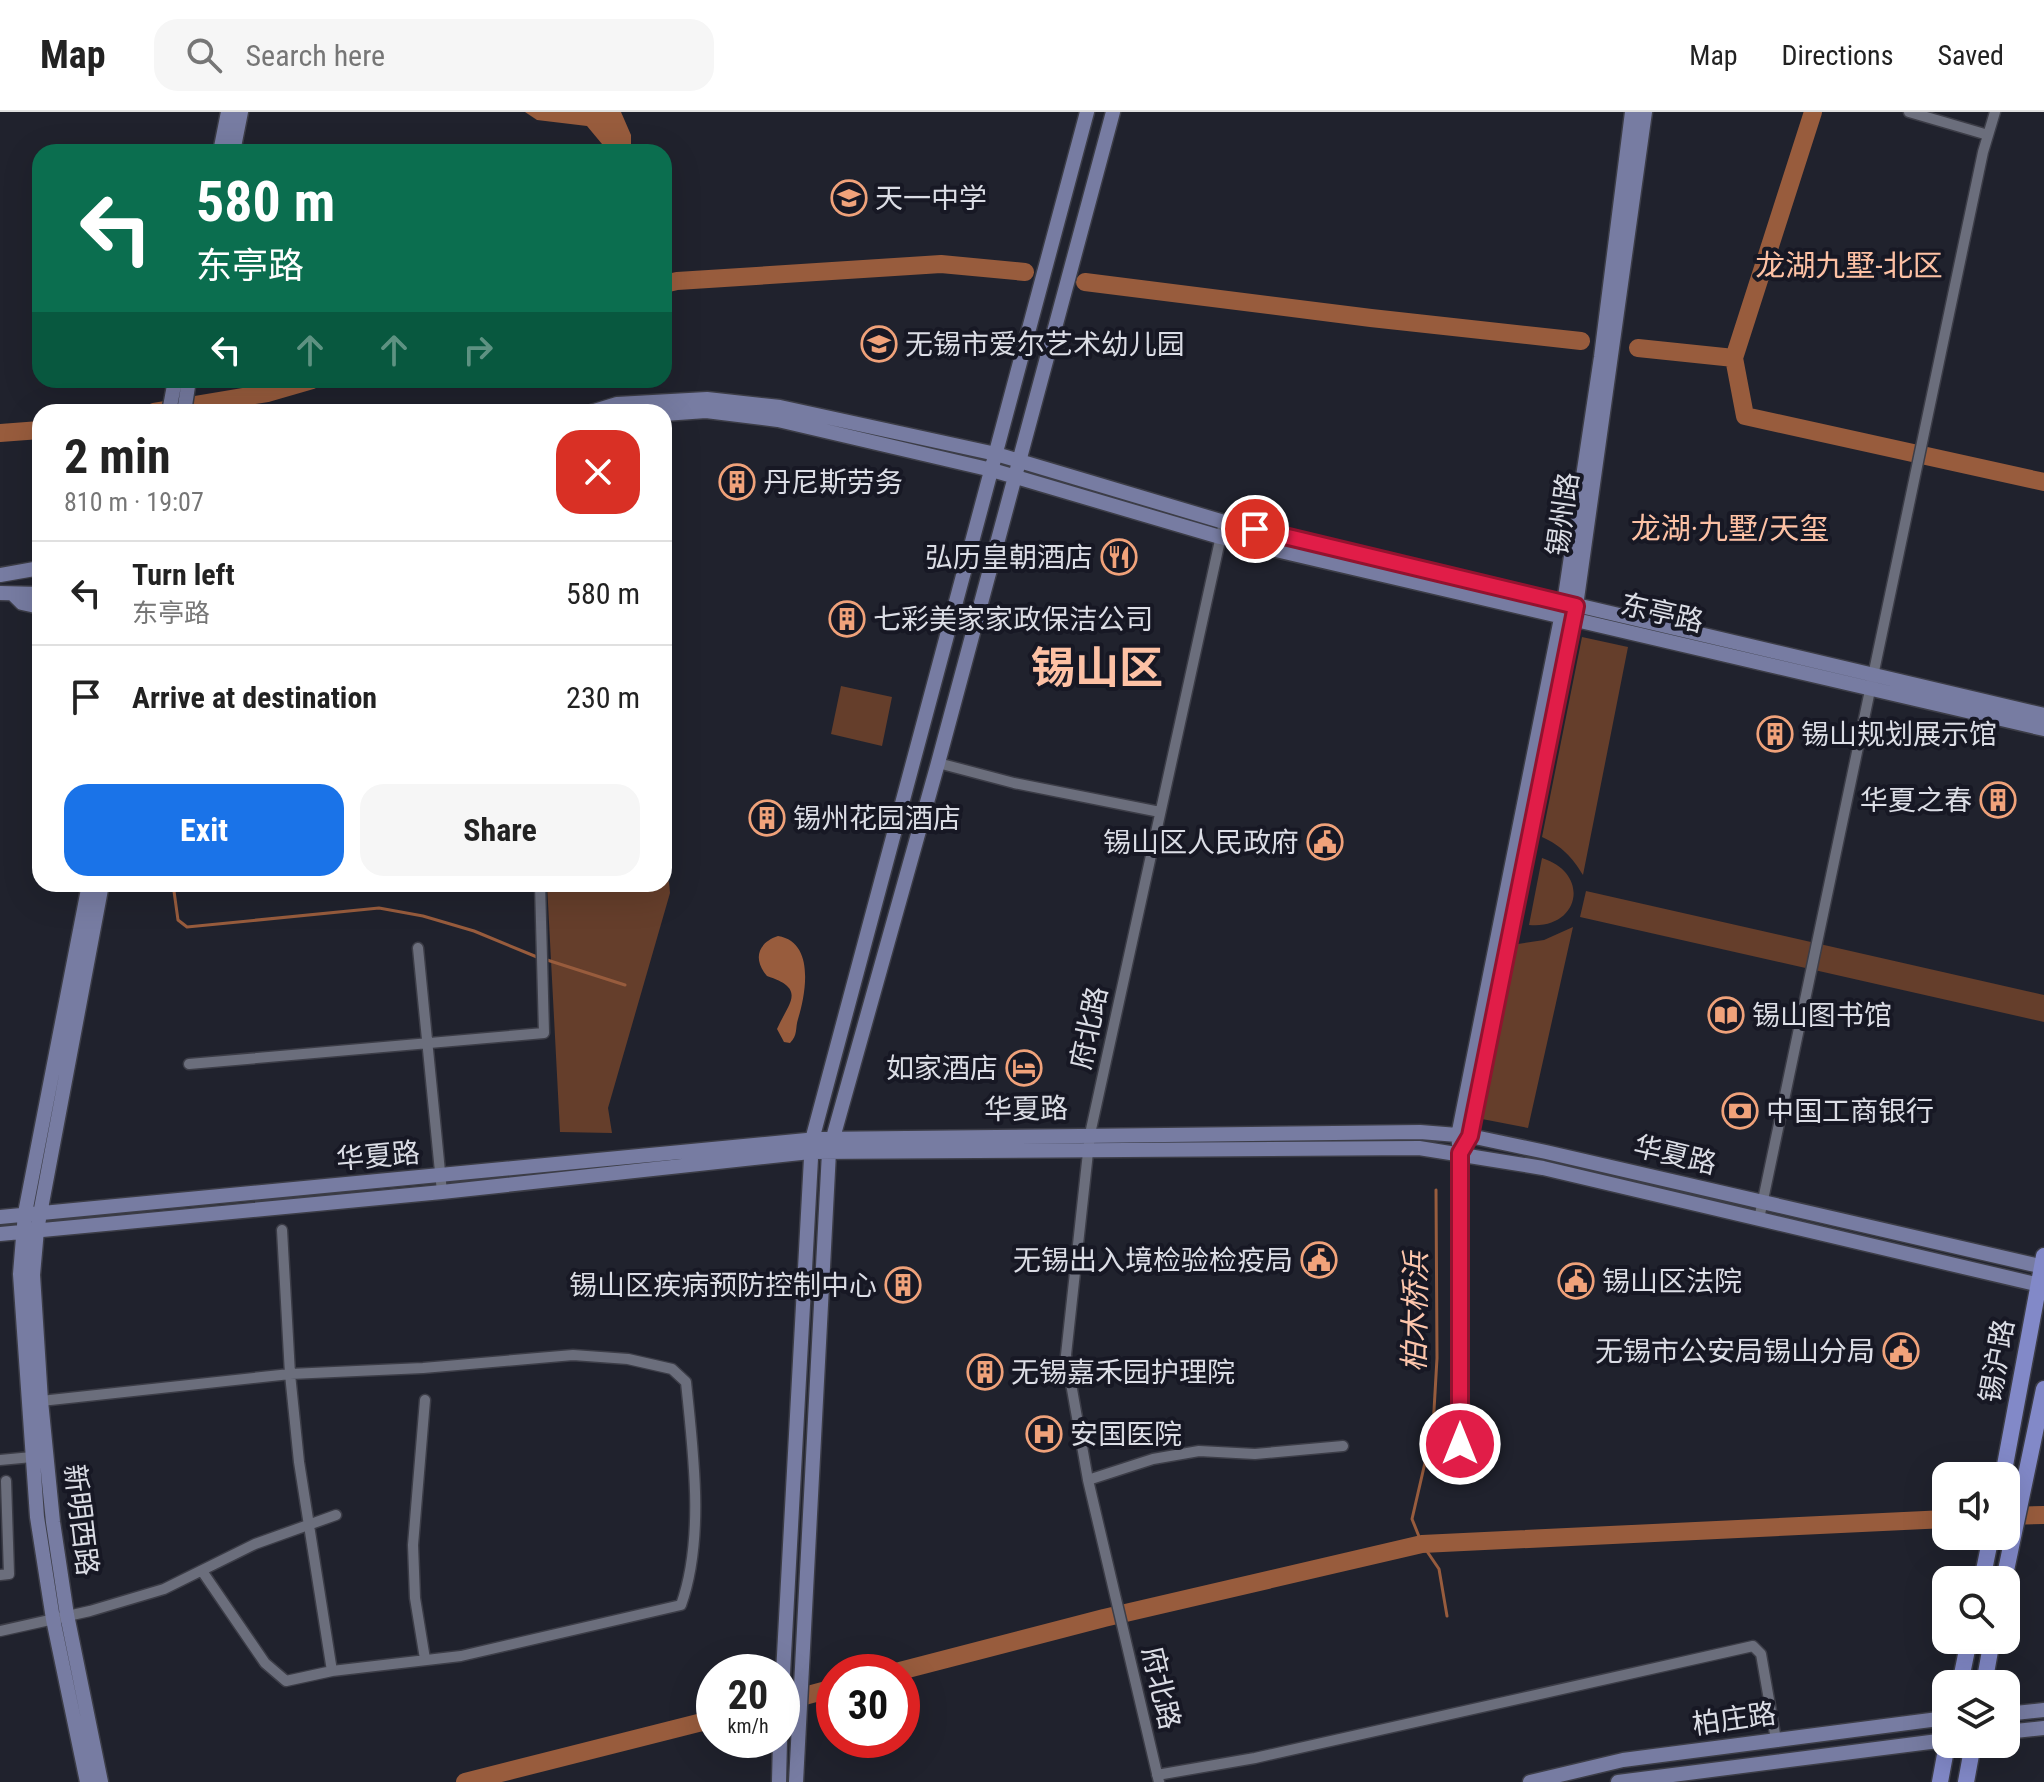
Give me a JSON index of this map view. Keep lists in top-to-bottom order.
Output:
{
  "streets": {
    "main road": ["锡沪路"],
    "street": [
      "锡州路",
      "东亭路",
      "府北路",
      "华夏路",
      "新明西路",
      "柏庄路"
    ]
  },
  "crossings": [
    ["锡州路", "东亭路"],
    ["锡州路", "华夏路"],
    ["东亭路", "府北路"],
    ["府北路", "华夏路"],
    ["华夏路", "锡沪路"],
    ["华夏路", "新明西路"]
  ],
  "districts": ["龙湖九墅-北区", "龙湖·九墅/天玺", "锡山区"],
  "water": ["柏木桥浜"],
  "places": {
    "school or university": ["天一中学", "无锡市爱尔艺术幼儿园"],
    "building": [
      "丹尼斯劳务",
      "七彩美家家政保洁公司",
      "锡山规划展示馆",
      "华夏之春",
      "锡州花园酒店",
      "锡山区疾病预防控制中心",
      "无锡嘉禾园护理院"
    ],
    "restaurant": ["弘历皇朝酒店"],
    "public building": [
      "锡山区人民政府",
      "无锡出入境检验检疫局",
      "锡山区法院",
      "无锡市公安局锡山分局"
    ],
    "library": ["锡山图书馆"],
    "hotel": ["如家酒店"],
    "bank": ["中国工商银行"],
    "hospital": ["安国医院"]
  },
  "page": {
    "header": "Map",
    "search": "Search here",
    "nav": ["Map", "Directions", "Saved"],
    "turn": ["580 m", "东亭路"],
    "heading": ["2 min", "810 m · 19:07"],
    "list": [
      {
        "name": "Turn left",
        "note": "东亭路",
        "value": "580 m"
      },
      {
        "name": "Arrive at destination",
        "value": "230 m"
      }
    ],
    "buttons": ["Exit", "Share"],
    "speed": "20 km/h",
    "limit": "30"
  }
}
